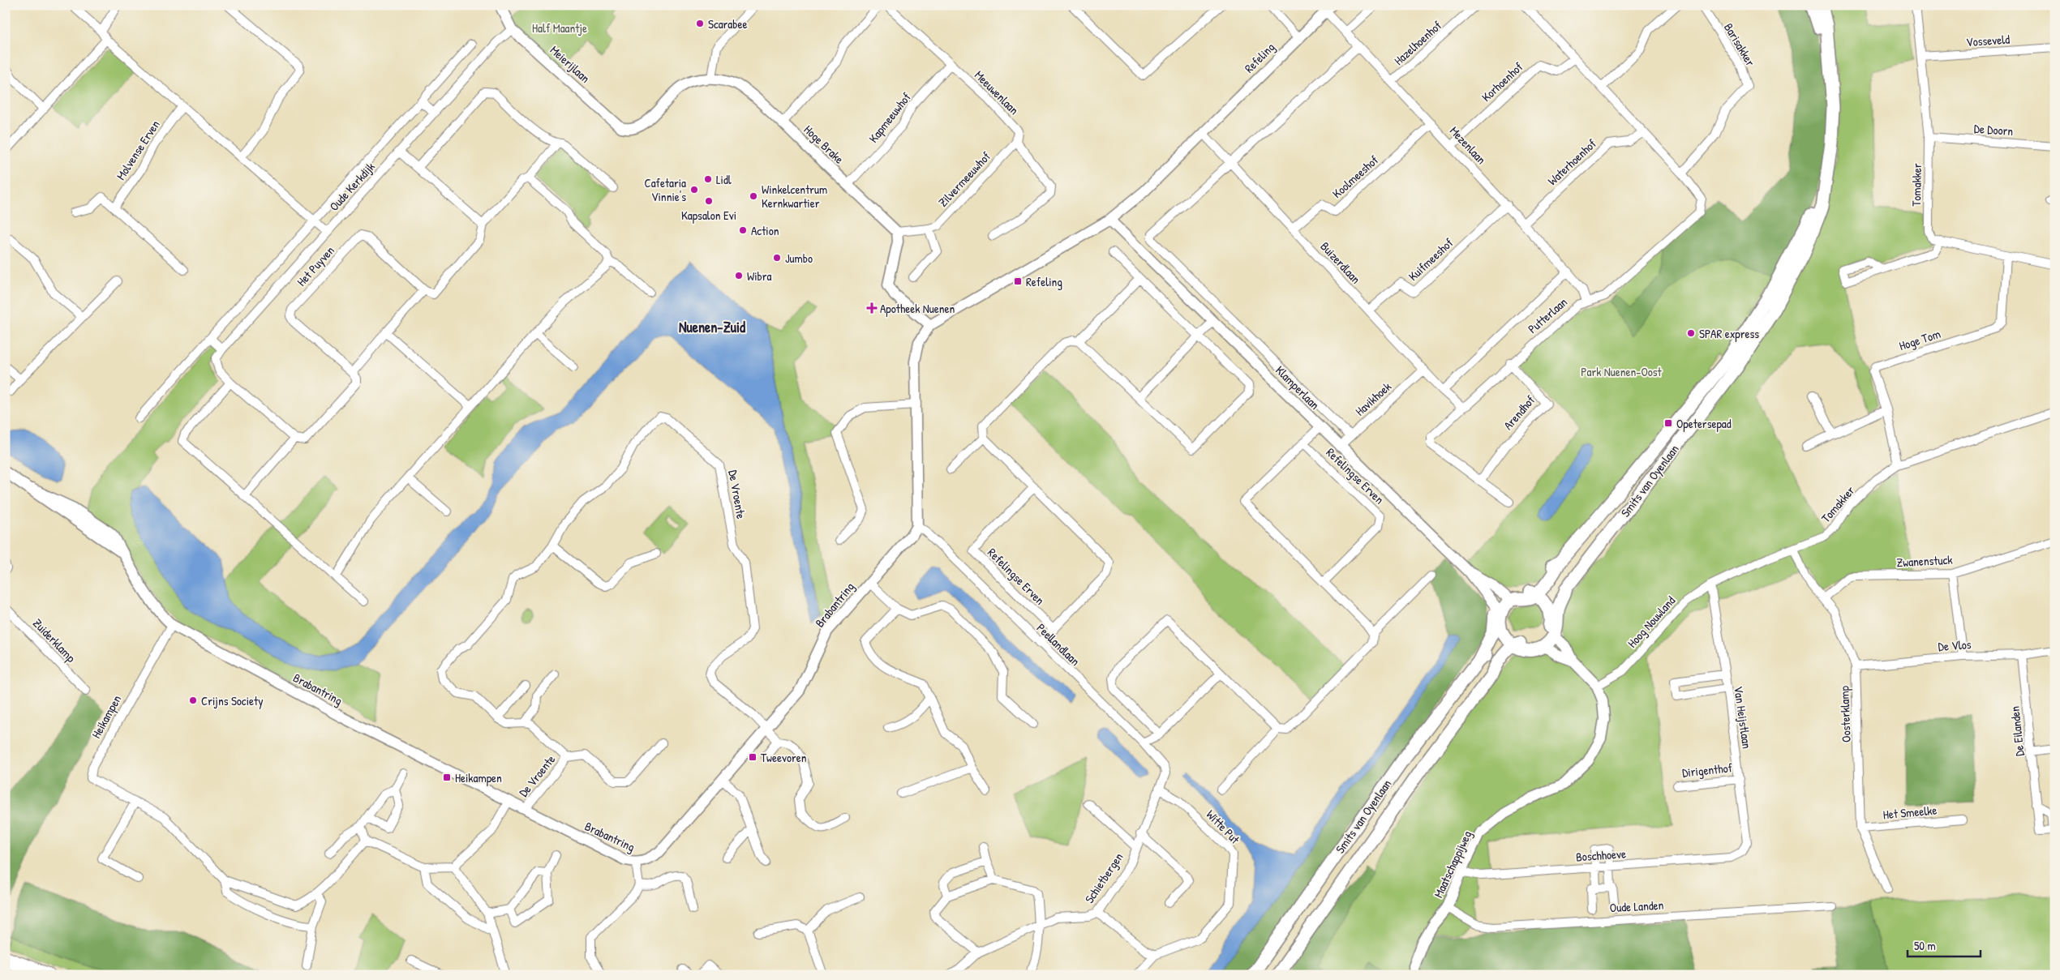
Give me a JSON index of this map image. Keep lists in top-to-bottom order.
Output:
{
  "streets": {
    "main road": ["Smits van Oyenlaan"],
    "street": [
      "Vosseveld",
      "Hazelhoenhof",
      "Barisakker",
      "Refeling",
      "Meierijlaan",
      "Korhoenhof",
      "Meeuwenlaan",
      "Kapmeeuwhof",
      "De Doorn",
      "Hoge Brake",
      "Mezenlaan",
      "Molvense Erven",
      "Waterhoenhof",
      "Koolmeeshof",
      "Zilvermeeuwhof",
      "Tomakker",
      "Oude Kerkdijk",
      "Kuifmeeshof",
      "Buizerdlaan",
      "Het Puyven",
      "Putterlaan",
      "Hoge Tom",
      "Klamperlaan",
      "Havikhoek",
      "Arendhof",
      "Refelingse Erven",
      "De Vroente",
      "Zwanenstuck",
      "Brabantring",
      "Hoog Nouwland",
      "Zuiderklamp",
      "Peellandlaan",
      "De Vlos",
      "Oosterklamp",
      "Heikampen",
      "Van Heijstlaan",
      "De Eilanden",
      "Dirigenthof",
      "Het Smeelke",
      "Witte Put",
      "Boschhoeve",
      "Maatschappijweg",
      "Schietbergen",
      "Oude Landen"
    ]
  },
  "crossings": [
    ["Vosseveld", "Tomakker"],
    ["Hazelhoenhof", "Mezenlaan"],
    ["Barisakker", "Putterlaan"],
    ["Refeling", "Mezenlaan"],
    ["Refeling", "Buizerdlaan"],
    ["Refeling", "Klamperlaan"],
    ["Meierijlaan", "Hoge Brake"],
    ["Meierijlaan", "Oude Kerkdijk"],
    ["Korhoenhof", "Mezenlaan"],
    ["Meeuwenlaan", "Kapmeeuwhof"],
    ["Meeuwenlaan", "Zilvermeeuwhof"],
    ["Kapmeeuwhof", "Hoge Brake"],
    ["De Doorn", "Tomakker"],
    ["Hoge Brake", "Zilvermeeuwhof"],
    ["Mezenlaan", "Waterhoenhof"],
    ["Mezenlaan", "Koolmeeshof"],
    ["Mezenlaan", "Kuifmeeshof"],
    ["Mezenlaan", "Putterlaan"],
    ["Koolmeeshof", "Buizerdlaan"],
    ["Tomakker", "Hoge Tom"],
    ["Tomakker", "Hoog Nouwland"],
    ["Tomakker", "Oosterklamp"],
    ["Kuifmeeshof", "Buizerdlaan"],
    ["Buizerdlaan", "Putterlaan"],
    ["Buizerdlaan", "Klamperlaan"],
    ["Buizerdlaan", "Havikhoek"],
    ["Putterlaan", "Arendhof"],
    ["Klamperlaan", "Havikhoek"],
    ["Smits van Oyenlaan", "Maatschappijweg"],
    ["De Vroente", "Brabantring"],
    ["Zwanenstuck", "Oosterklamp"],
    ["Brabantring", "Peellandlaan"],
    ["Brabantring", "Heikampen"],
    ["Hoog Nouwland", "Oosterklamp"],
    ["Hoog Nouwland", "Van Heijstlaan"],
    ["Hoog Nouwland", "Maatschappijweg"],
    ["Peellandlaan", "Witte Put"],
    ["Peellandlaan", "Schietbergen"],
    ["De Vlos", "Oosterklamp"],
    ["De Vlos", "De Eilanden"],
    ["Oosterklamp", "Het Smeelke"],
    ["Van Heijstlaan", "Dirigenthof"],
    ["Van Heijstlaan", "Boschhoeve"],
    ["Witte Put", "Schietbergen"],
    ["Boschhoeve", "Maatschappijweg"],
    ["Maatschappijweg", "Oude Landen"]
  ],
  "districts": ["Nuenen-Zuid"],
  "parks": ["Half Maantje", "Park Nuenen-Oost"],
  "places": {
    "other": [
      "Scarabee",
      "Lidl",
      "Cafetaria Vinnie's",
      "Winkelcentrum Kernkwartier",
      "Kapsalon Evi",
      "Action",
      "Jumbo",
      "Wibra",
      "SPAR express",
      "Crijns Society"
    ],
    "transit": [
      "Refeling",
      "Opetersepad",
      "Tweevoren",
      "Heikampen"
    ],
    "health": ["Apotheek Nuenen"]
  },
  "scale_bar": "50 m"
}
